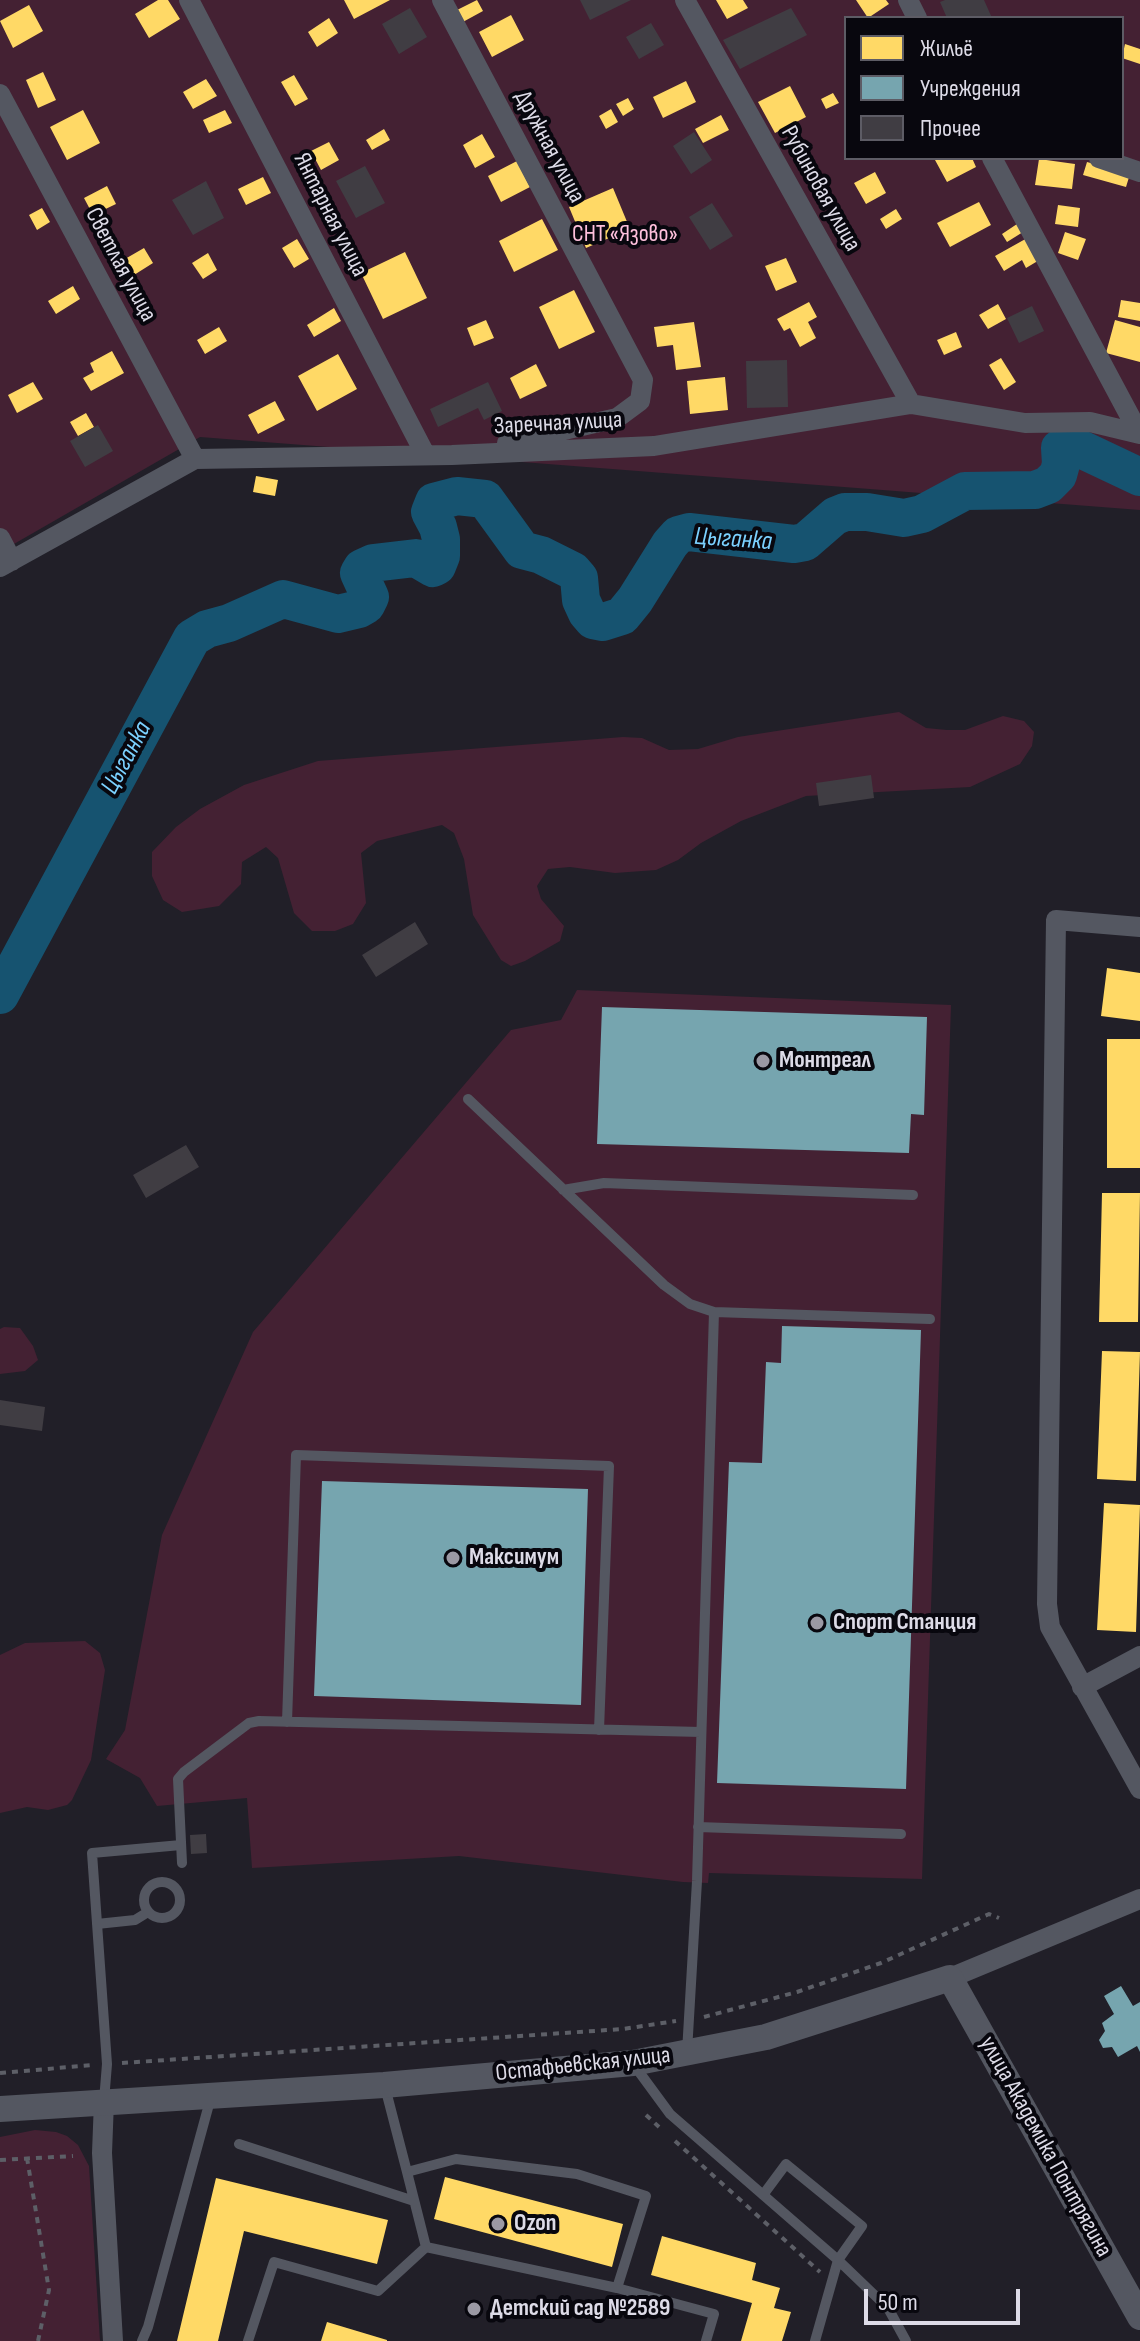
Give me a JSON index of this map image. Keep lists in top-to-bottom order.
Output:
{
  "streets": {
    "street": [
      "Дружная улица",
      "Рубиновая улица",
      "Янтарная улица",
      "Светлая улица",
      "Заречная улица",
      "Остафьевская улица",
      "улица Академика Понтрягина"
    ]
  },
  "crossings": [
    ["Дружная улица", "Заречная улица"],
    ["Рубиновая улица", "Заречная улица"],
    ["Янтарная улица", "Заречная улица"],
    ["Светлая улица", "Заречная улица"],
    ["Остафьевская улица", "улица Академика Понтрягина"]
  ],
  "water": ["Цыганка"],
  "parks": ["СНТ «Язово»"],
  "places": [
    "Монтреал",
    "Максимум",
    "Спорт Станция",
    "Ozon",
    "Детский сад №2589"
  ],
  "legend": ["Жильё", "Учреждения", "Прочее"],
  "scale_bar": "50 m"
}
